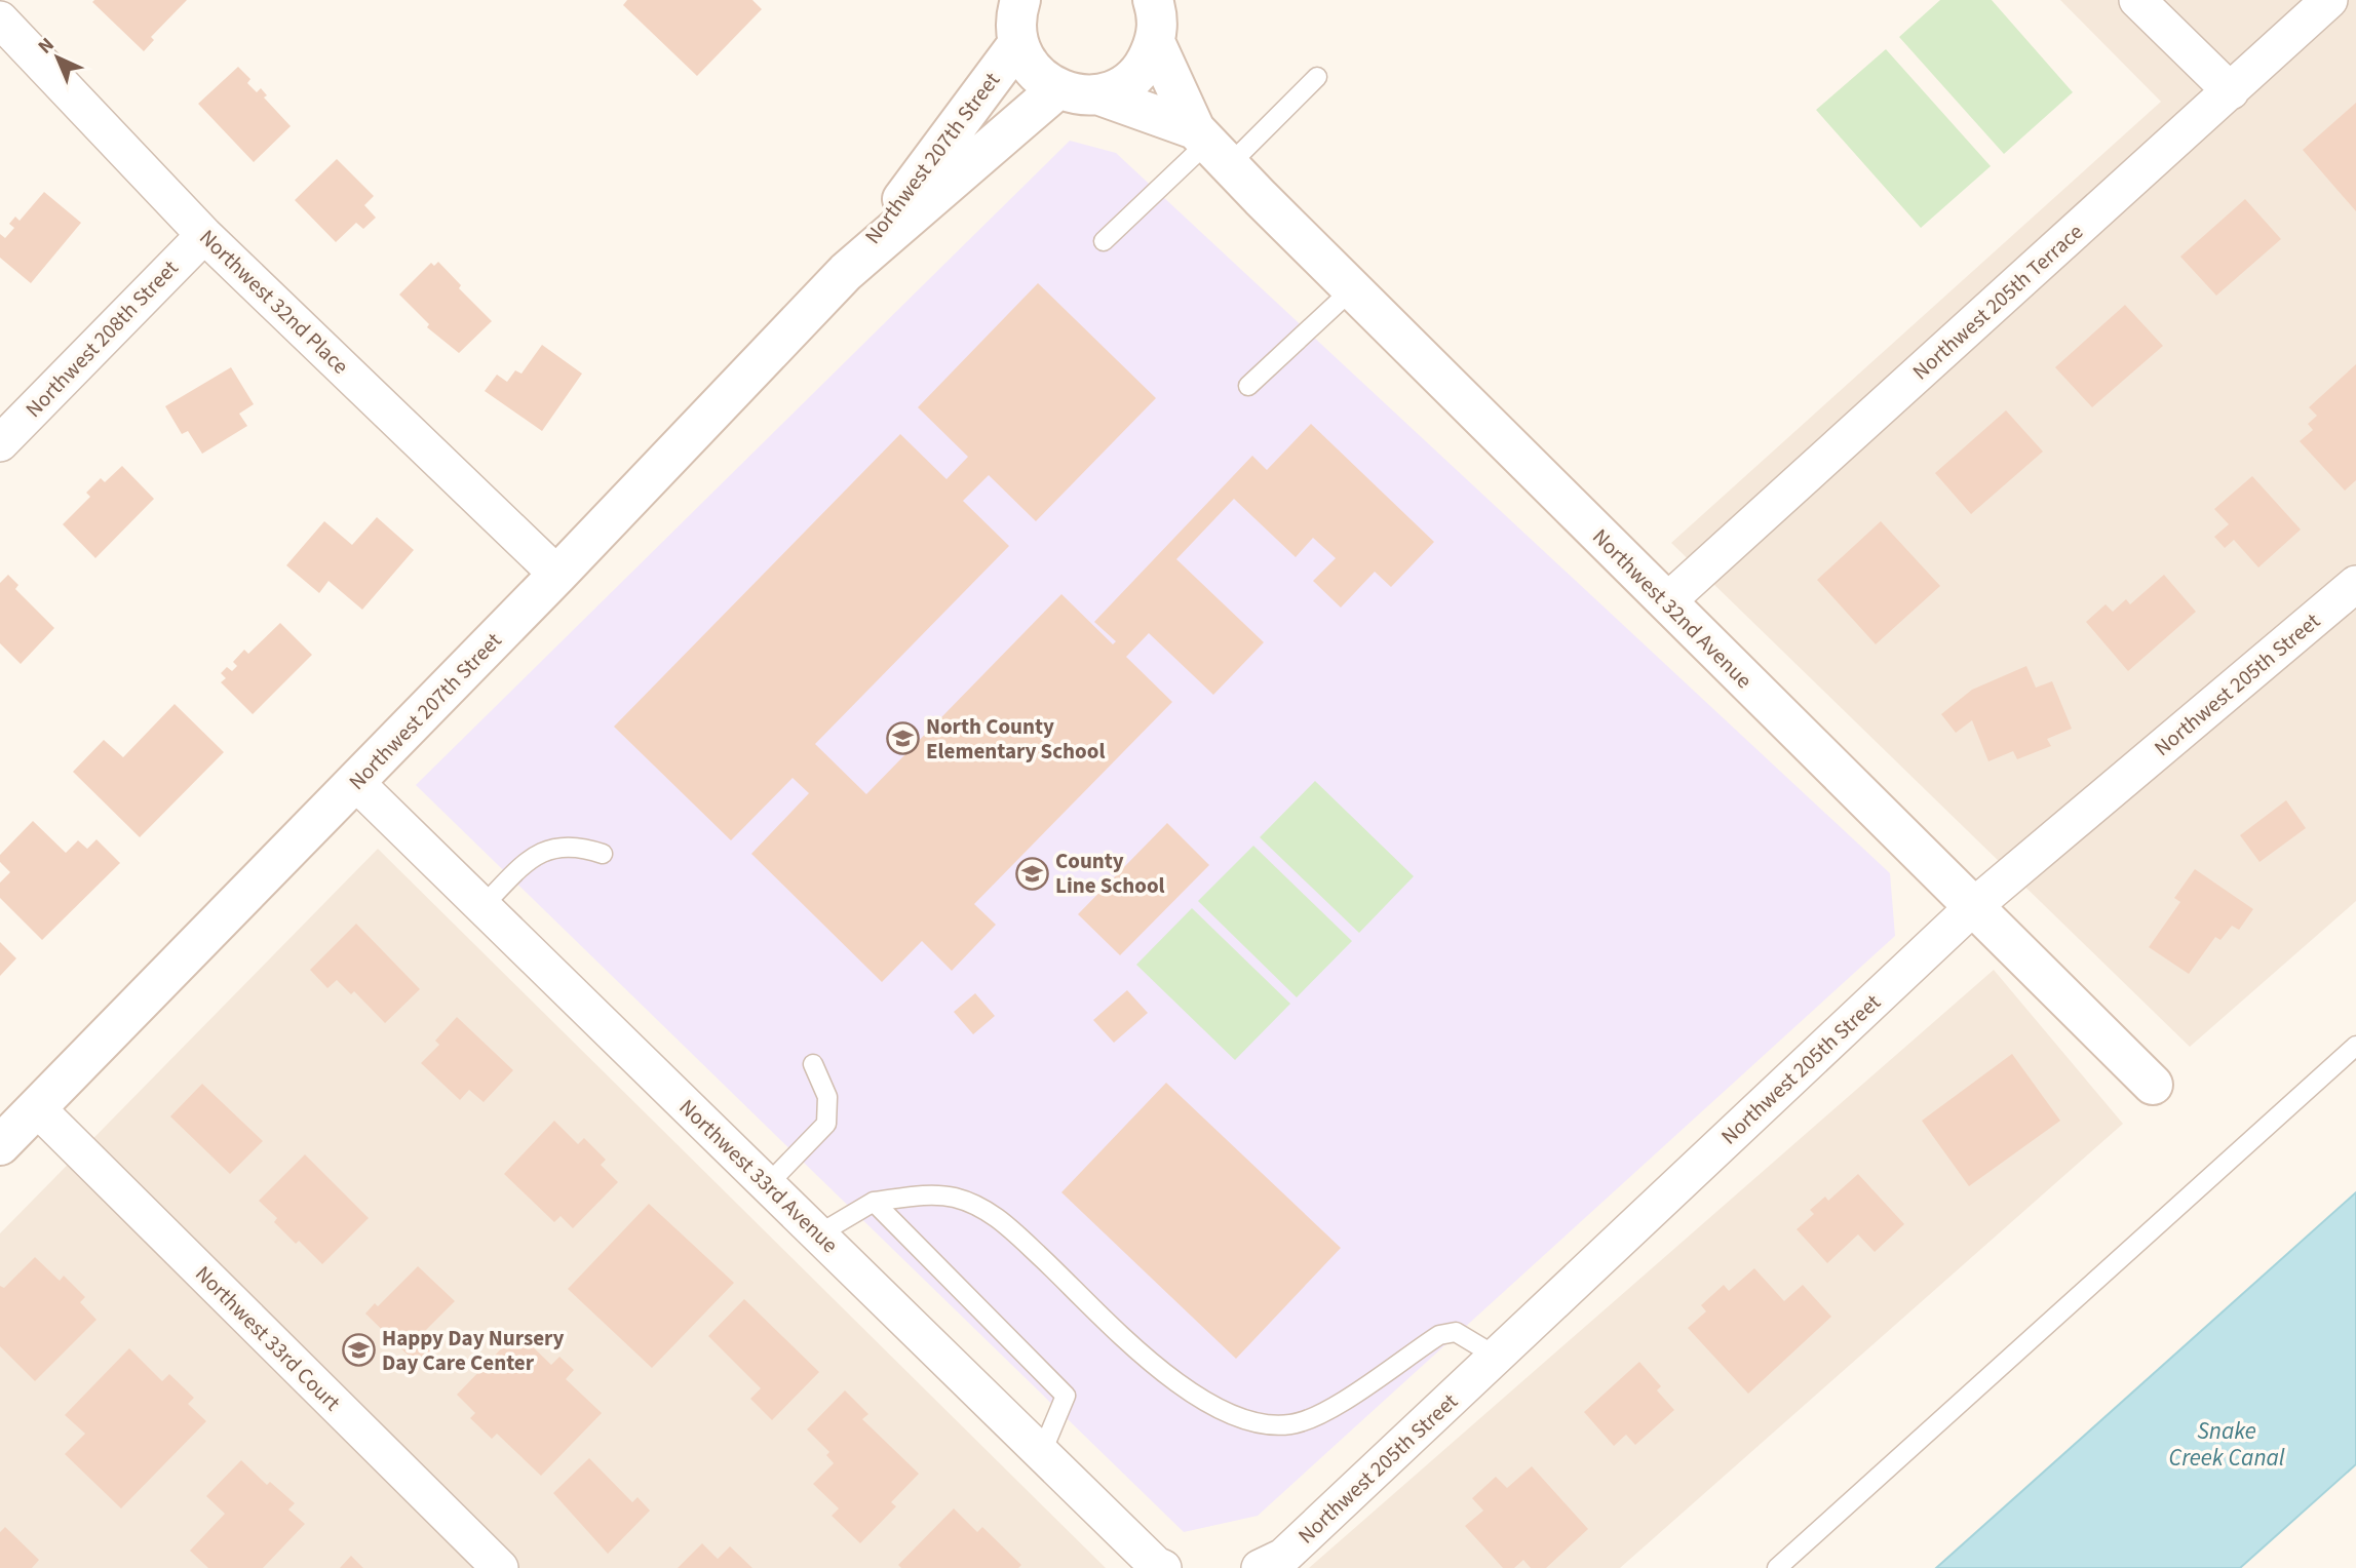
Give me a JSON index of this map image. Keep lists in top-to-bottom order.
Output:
{
  "streets": {
    "street": [
      "Northwest 207th Street",
      "Northwest 32nd Place",
      "Northwest 205th Terrace",
      "Northwest 208th Street",
      "Northwest 32nd Avenue",
      "Northwest 205th Street",
      "Northwest 33rd Avenue",
      "Northwest 33rd Court"
    ]
  },
  "crossings": [
    ["Northwest 207th Street", "Northwest 32nd Place"],
    ["Northwest 207th Street", "Northwest 32nd Avenue"],
    ["Northwest 207th Street", "Northwest 33rd Avenue"],
    ["Northwest 207th Street", "Northwest 33rd Court"],
    ["Northwest 32nd Place", "Northwest 208th Street"],
    ["Northwest 205th Terrace", "Northwest 32nd Avenue"],
    ["Northwest 32nd Avenue", "Northwest 205th Street"]
  ],
  "water": ["Snake Creek Canal"],
  "places": {
    "school or university": ["North County Elementary School", "County Line School", "Happy Day Nursery Day Care Center"]
  },
  "north": "top left"
}
